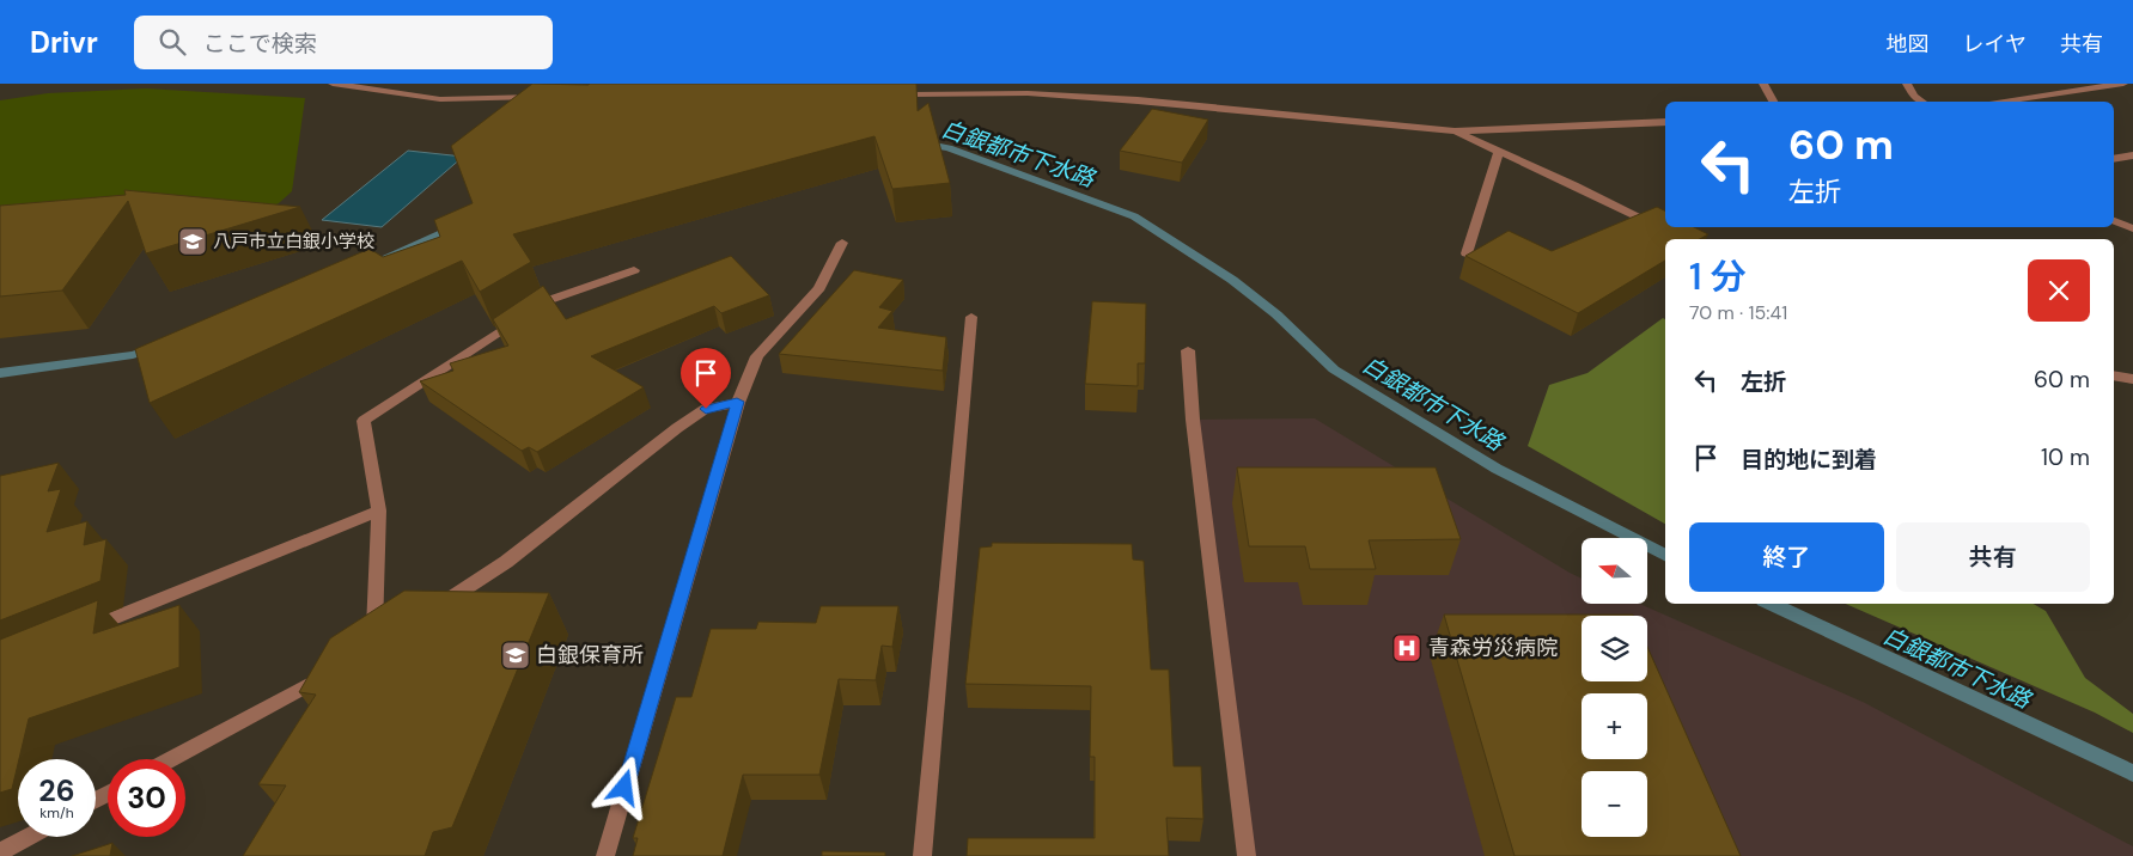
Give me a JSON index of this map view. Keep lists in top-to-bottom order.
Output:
{
  "water": ["白銀都市下水路"],
  "places": {
    "school or university": ["八戸市立白銀小学校", "白銀保育所"],
    "hospital": ["青森労災病院"]
  },
  "north": "left",
  "page": {
    "header": "Drivr",
    "search": "ここで検索",
    "nav": ["地図", "レイヤ", "共有"],
    "turn": ["60 m", "左折"],
    "heading": ["1 分", "70 m · 15:41"],
    "list": [
      {
        "name": "左折",
        "value": "60 m"
      },
      {
        "name": "目的地に到着",
        "value": "10 m"
      }
    ],
    "buttons": ["終了", "共有"],
    "map_buttons": ["+", "−"],
    "speed": "26 km/h",
    "limit": "30"
  }
}
